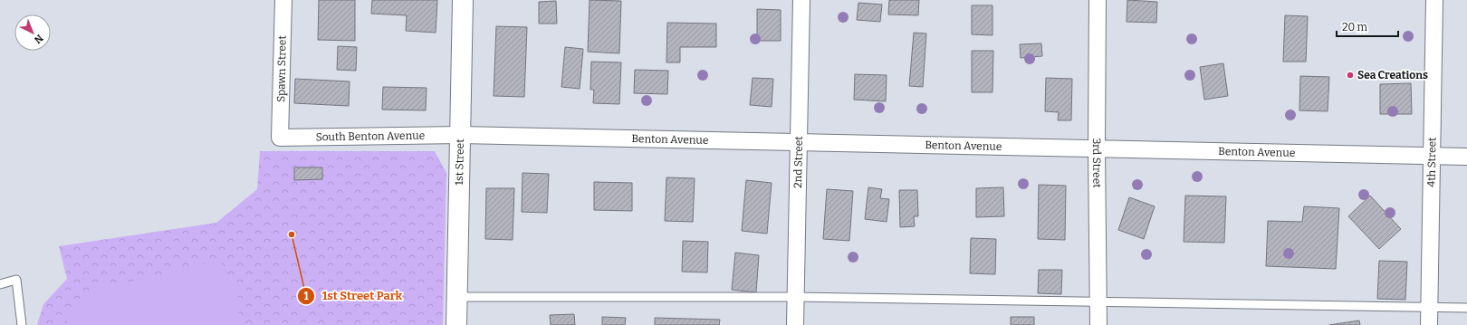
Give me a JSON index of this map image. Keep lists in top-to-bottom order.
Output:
{
  "streets": {
    "street": [
      "Spawn Street",
      "South Benton Avenue",
      "Benton Avenue",
      "1st Street",
      "4th Street",
      "2nd Street",
      "3rd Street"
    ]
  },
  "crossings": [
    ["Spawn Street", "South Benton Avenue"],
    ["South Benton Avenue", "Benton Avenue"],
    ["South Benton Avenue", "1st Street"],
    ["Benton Avenue", "1st Street"],
    ["Benton Avenue", "4th Street"],
    ["Benton Avenue", "2nd Street"],
    ["Benton Avenue", "3rd Street"]
  ],
  "places": ["Sea Creations", "1st Street Park"],
  "scale_bar": "20 m",
  "north": "bottom right"
}
